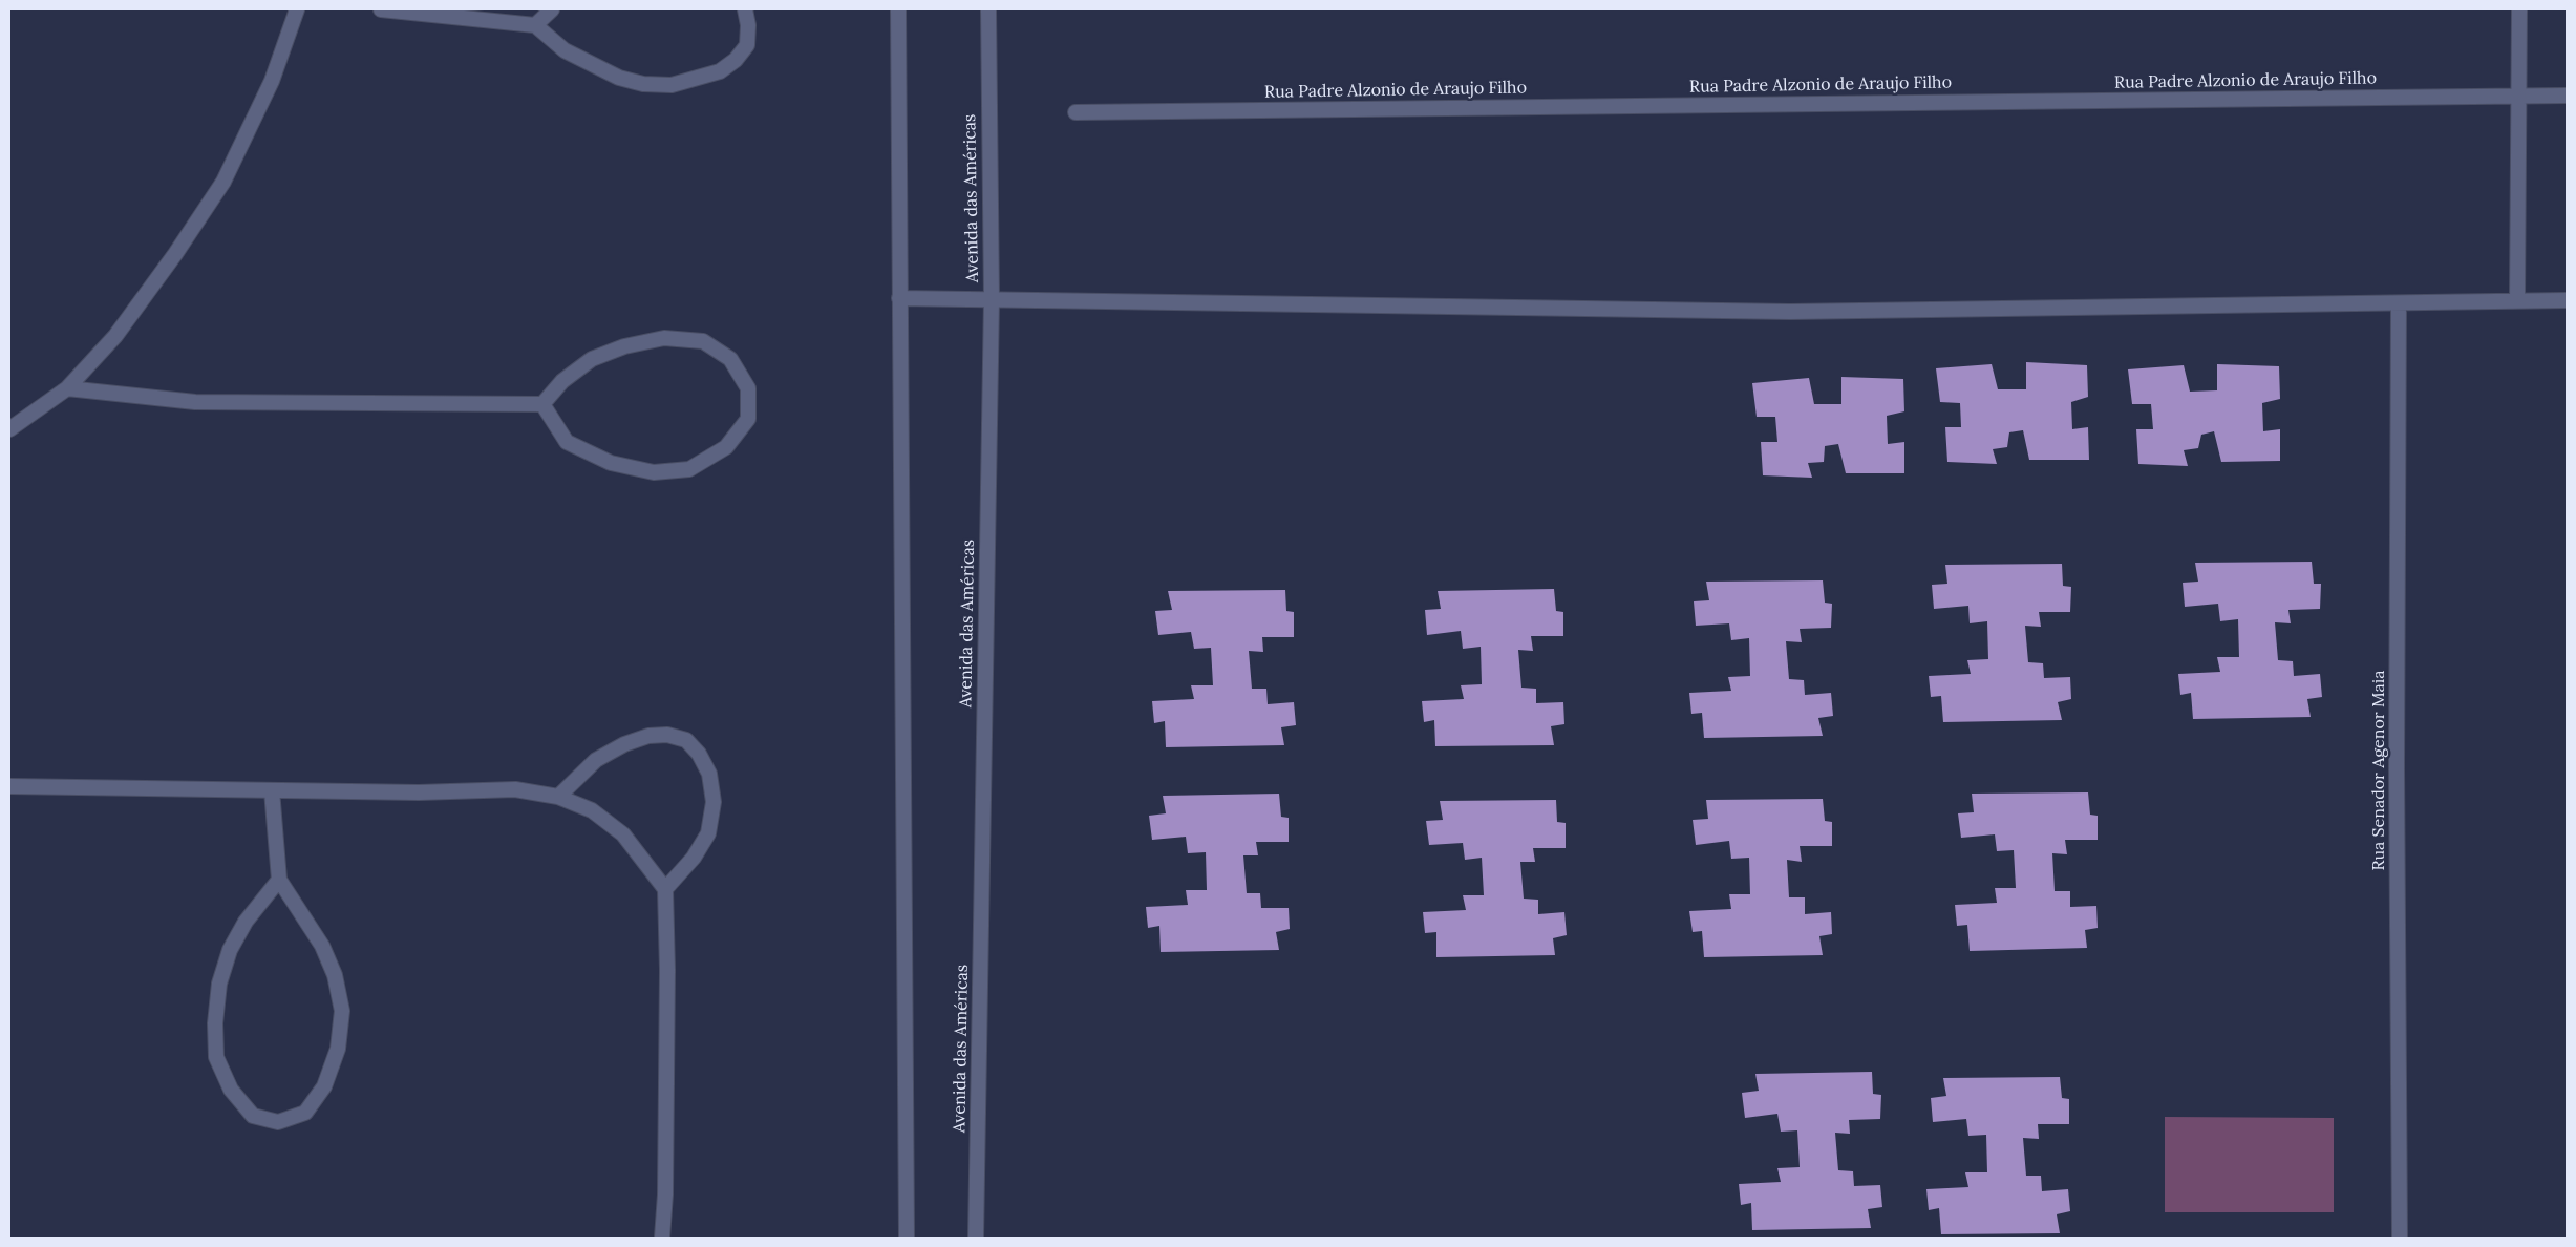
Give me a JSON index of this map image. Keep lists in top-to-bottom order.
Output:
{
  "streets": {
    "street": ["Rua Padre Alzonio de Araujo Filho", "Avenida das Américas", "Rua Senador Agenor Maia"]
  }
}
